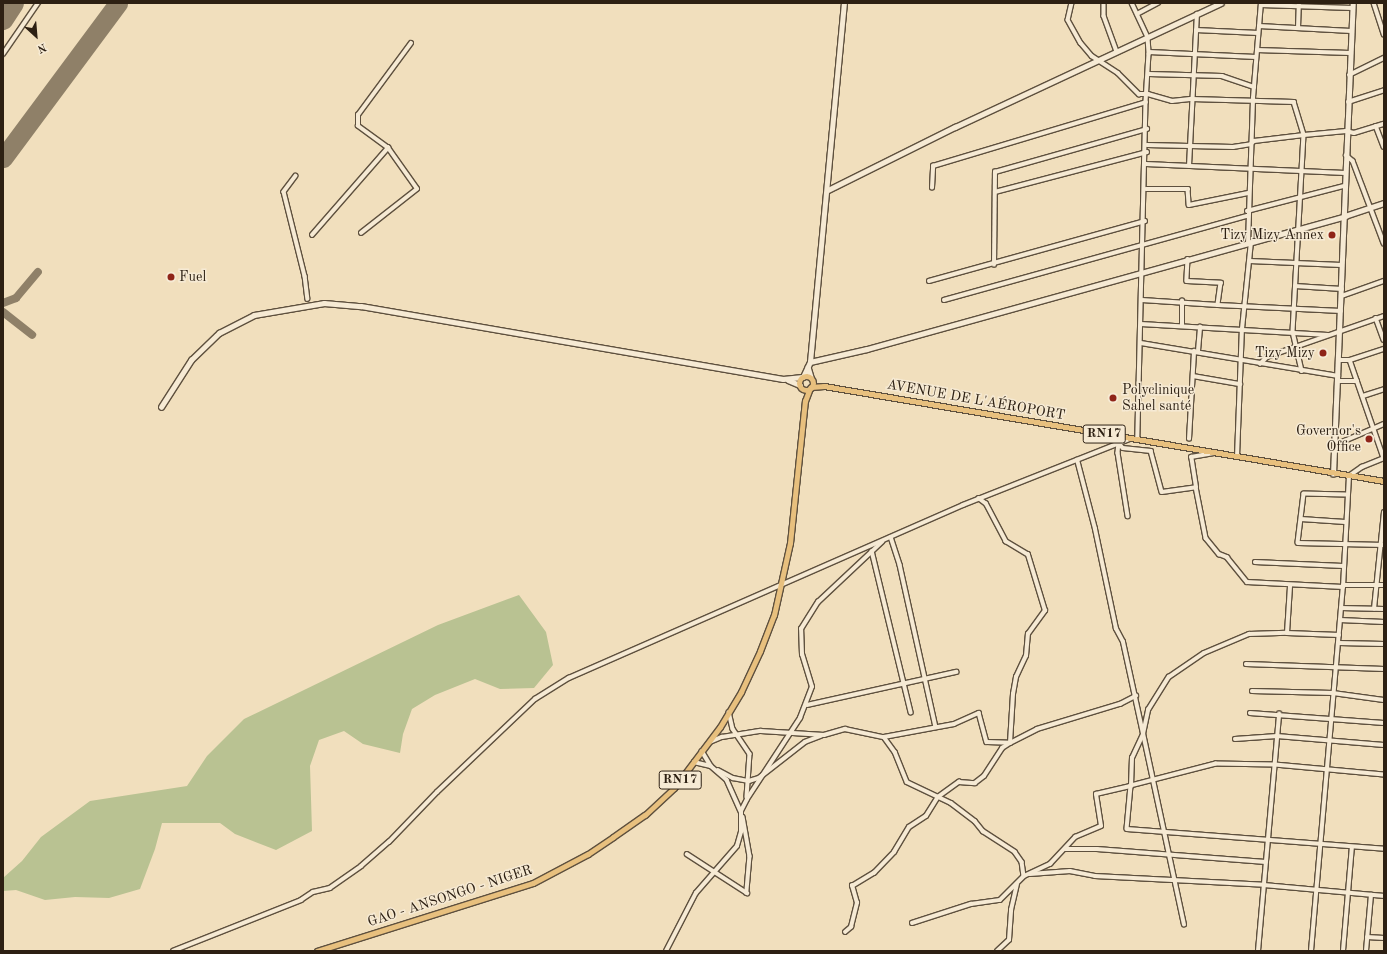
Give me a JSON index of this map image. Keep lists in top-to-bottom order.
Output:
{
  "streets": {
    "main road": ["AVENUE DE L'AÉROPORT", "RN17", "GAO - ANSONGO - NIGER"]
  },
  "crossings": [
    ["AVENUE DE L'AÉROPORT", "RN17"],
    ["RN17", "GAO - ANSONGO - NIGER"]
  ],
  "places": [
    "Tizy Mizy Annex",
    "Fuel",
    "Tizy Mizy",
    "Polyclinique Sahel santé",
    "Governor's Office"
  ],
  "north": "bottom right"
}
